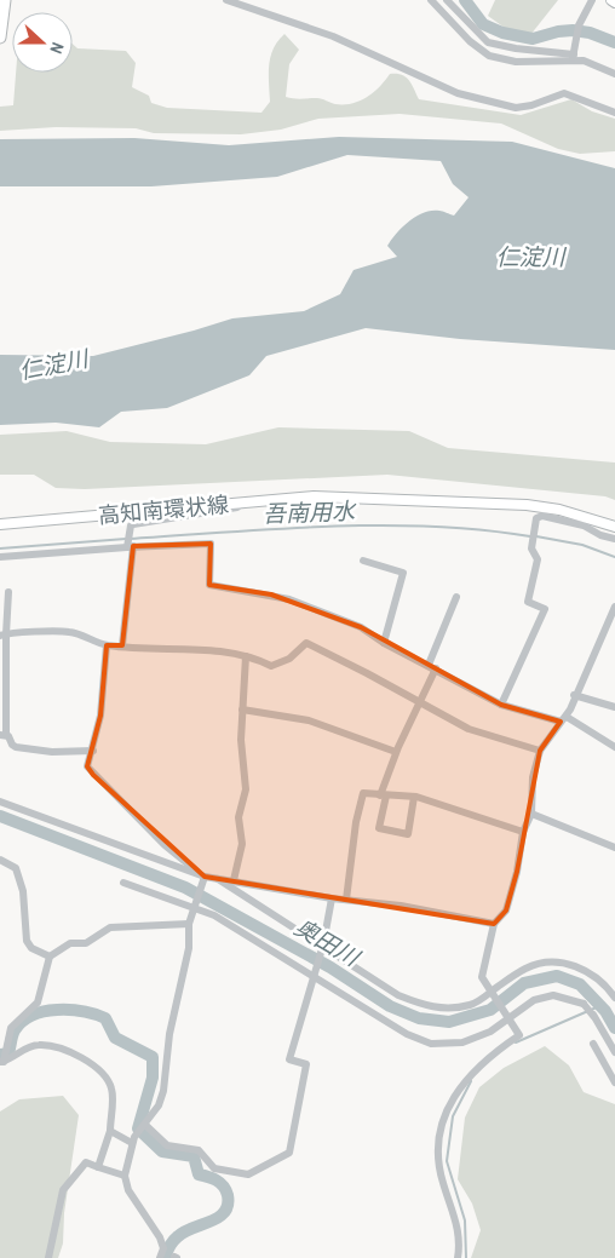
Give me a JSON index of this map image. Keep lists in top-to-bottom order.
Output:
{
  "streets": {
    "main road": ["高知南環状線"]
  },
  "water": ["仁淀川", "吾南用水", "奥田川"],
  "north": "right"
}
